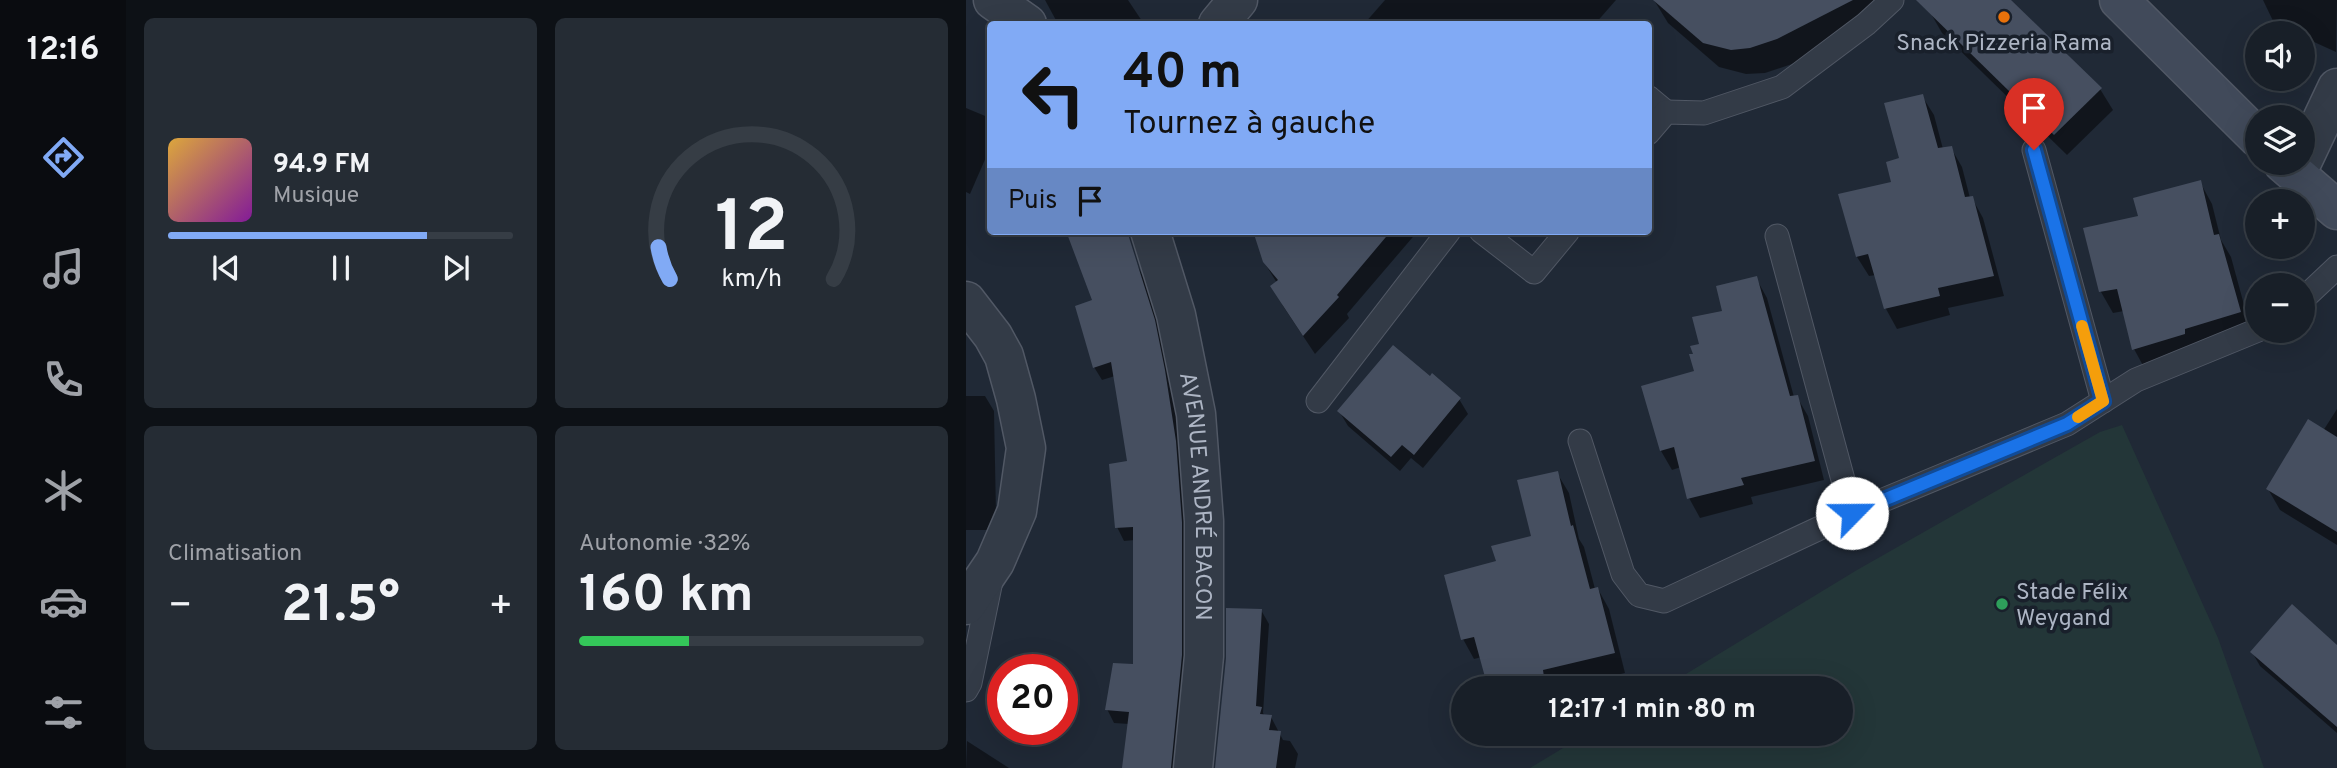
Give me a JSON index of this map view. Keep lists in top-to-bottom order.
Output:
{
  "streets": {
    "street": ["AVENUE ANDRÉ BACON"]
  },
  "places": ["Snack Pizzeria Rama", "Stade Félix Weygand"],
  "page": {
    "tabs": "12:16",
    "map_buttons": ["+", "−"],
    "turn": ["40 m", "Tournez à gauche"],
    "song": ["94.9 FM", "Musique"],
    "then": "Puis",
    "tile": [
      "Climatisation",
      ["Autonomie · 32%", "160 km"]
    ],
    "heat": ["−", "21.5°", "+"],
    "limit": "20",
    "trip": "12:17 · 1 min · 80 m",
    "gauge": ["12", "km/h"]
  }
}
